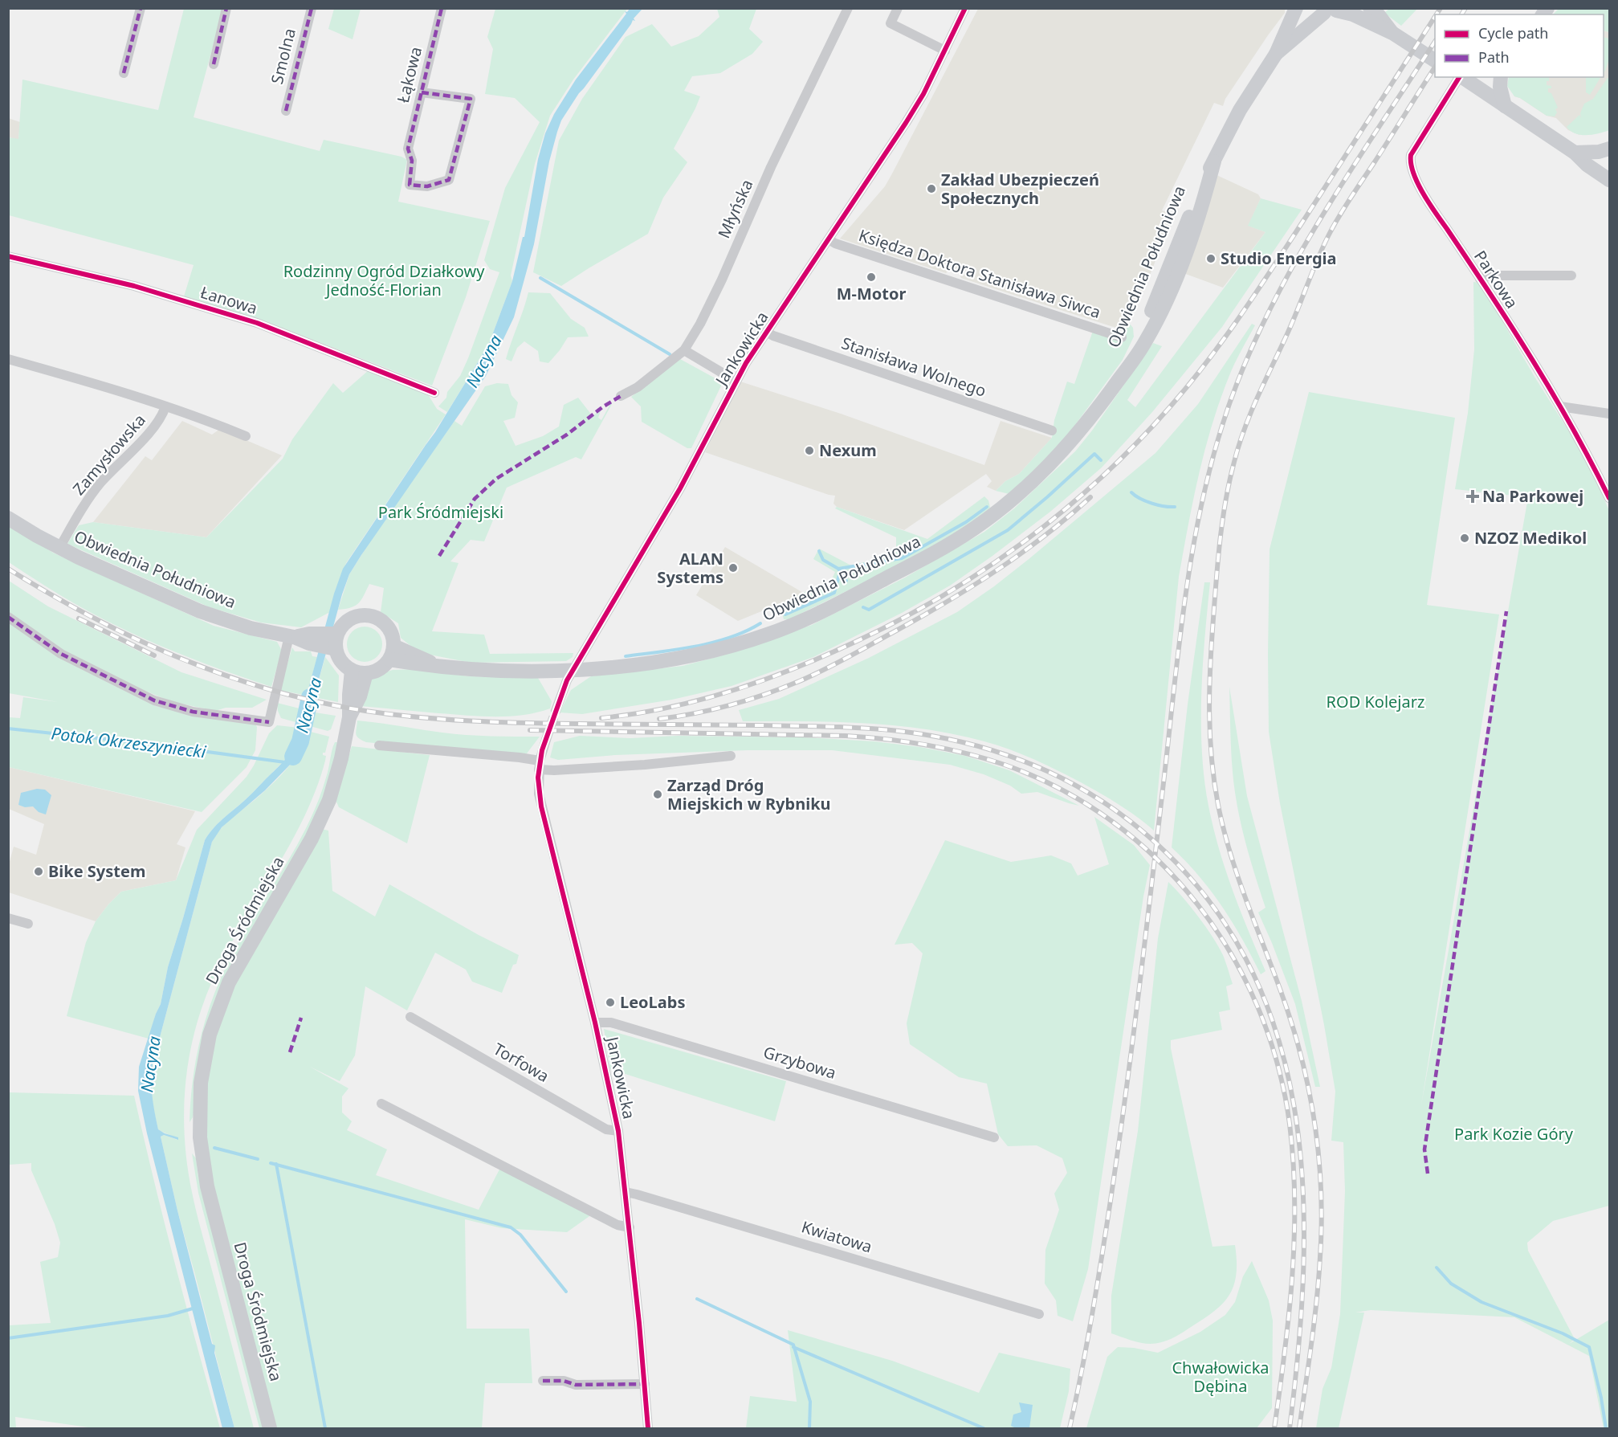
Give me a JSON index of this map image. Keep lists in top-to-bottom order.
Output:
{
  "streets": {
    "main road": ["Obwiednia Południowa", "Droga Śródmiejska"],
    "street": [
      "Smolna",
      "Łąkowa",
      "Młyńska",
      "Księdza Doktora Stanisława Siwca",
      "Parkowa",
      "Łanowa",
      "Jankowicka",
      "Stanisława Wolnego",
      "Zamysłowska",
      "Torfowa",
      "Grzybowa",
      "Kwiatowa"
    ]
  },
  "crossings": [
    ["Obwiednia Południowa", "Jankowicka"],
    ["Obwiednia Południowa", "Zamysłowska"],
    ["Obwiednia Południowa", "Droga Śródmiejska"],
    ["Księdza Doktora Stanisława Siwca", "Jankowicka"],
    ["Jankowicka", "Stanisława Wolnego"],
    ["Jankowicka", "Torfowa"],
    ["Jankowicka", "Grzybowa"],
    ["Jankowicka", "Kwiatowa"]
  ],
  "water": ["Nacyna", "Potok Okrzeszyniecki"],
  "parks": [
    "Rodzinny Ogród Działkowy Jedność-Florian",
    "Park Śródmiejski",
    "ROD Kolejarz",
    "Park Kozie Góry",
    "Chwałowicka Dębina"
  ],
  "places": {
    "other": [
      "Zakład Ubezpieczeń Społecznych",
      "Studio Energia",
      "M-Motor",
      "Nexum",
      "NZOZ Medikol",
      "ALAN Systems",
      "Zarząd Dróg Miejskich w Rybniku",
      "Bike System",
      "LeoLabs"
    ],
    "health": ["Na Parkowej"]
  },
  "legend": ["Cycle path", "Path"]
}
